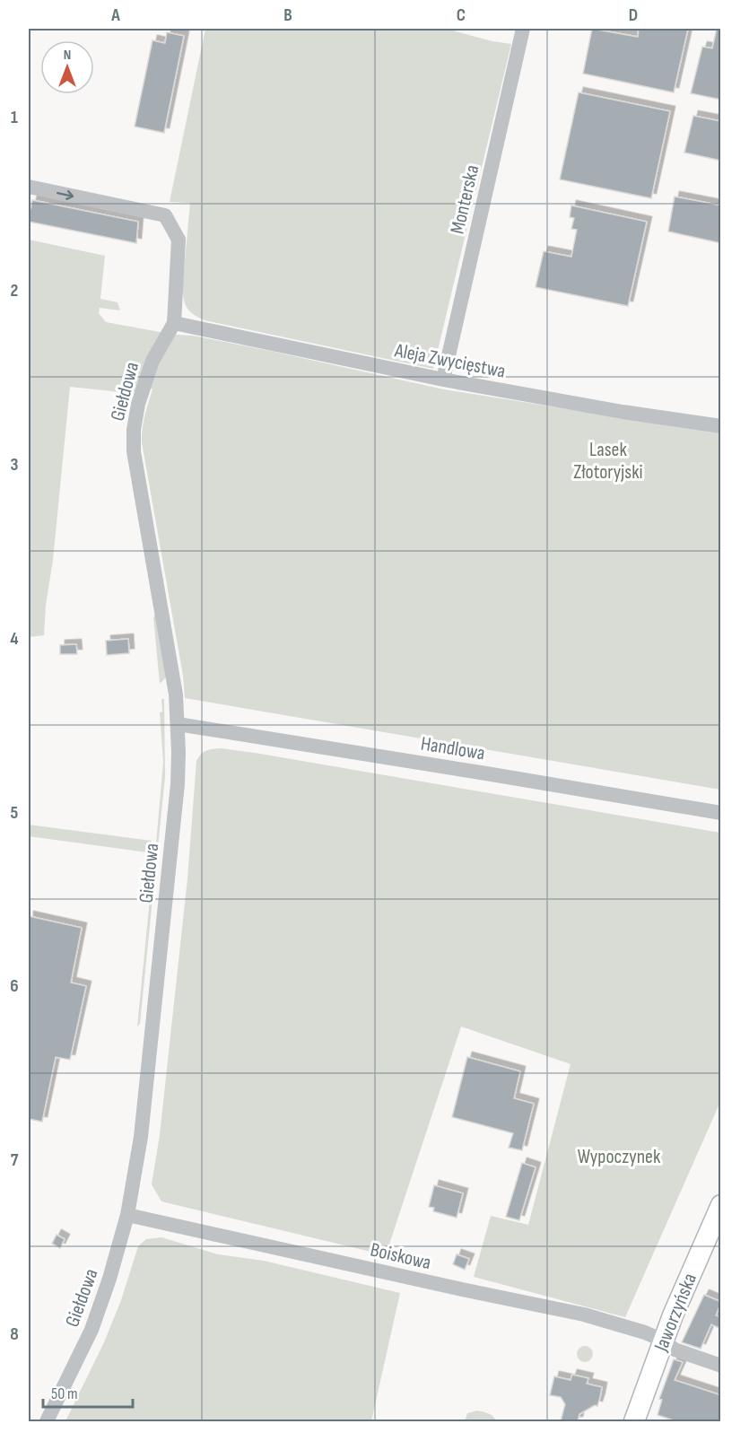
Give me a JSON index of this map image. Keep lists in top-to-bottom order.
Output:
{
  "streets": {
    "street": [
      "Monterska",
      "Aleja Zwycięstwa",
      "Giełdowa",
      "Handlowa",
      "Boiskowa",
      "Jaworzyńska"
    ]
  },
  "crossings": [
    ["Monterska", "Aleja Zwycięstwa"],
    ["Aleja Zwycięstwa", "Giełdowa"],
    ["Giełdowa", "Handlowa"],
    ["Giełdowa", "Boiskowa"],
    ["Boiskowa", "Jaworzyńska"]
  ],
  "parks": ["Lasek Złotoryjski", "Wypoczynek"],
  "scale_bar": "50 m",
  "north": "top",
  "grid": {
    "columns": [
      "A",
      "B",
      "C",
      "D"
    ],
    "rows": [
      "1",
      "2",
      "3",
      "4",
      "5",
      "6",
      "7",
      "8"
    ]
  }
}
